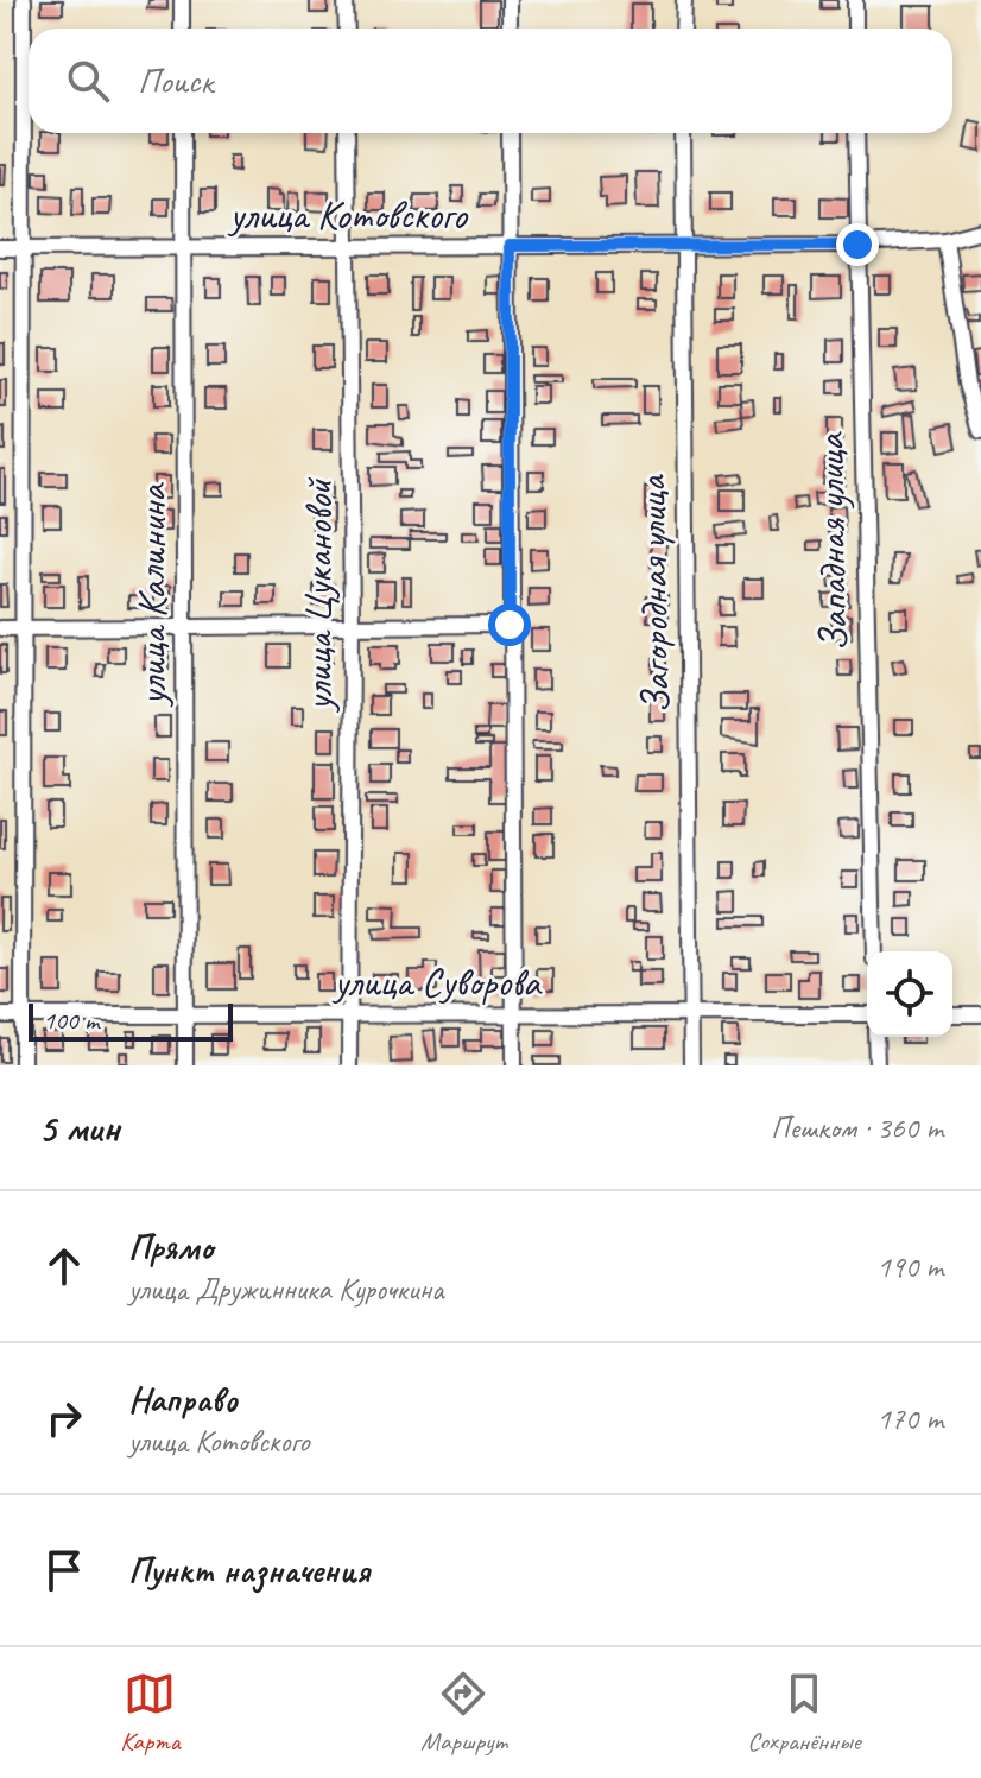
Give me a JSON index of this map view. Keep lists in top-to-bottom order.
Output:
{
  "streets": {
    "street": [
      "улица Котовского",
      "Западная улица",
      "улица Калинина",
      "улица Цукановой",
      "Загородная улица",
      "улица Суворова"
    ]
  },
  "crossings": [
    ["улица Котовского", "Западная улица"],
    ["улица Котовского", "улица Калинина"],
    ["улица Котовского", "улица Цукановой"],
    ["улица Котовского", "Загородная улица"],
    ["улица Калинина", "улица Суворова"],
    ["улица Цукановой", "улица Суворова"],
    ["Загородная улица", "улица Суворова"]
  ],
  "scale_bar": "100 m",
  "page": {
    "search": "Поиск",
    "scale": "100 m",
    "heading": ["5 мин", "Пешком · 360 m"],
    "list": [
      ["Прямо", "улица Дружинника Курочкина", "190 m"],
      ["Направо", "улица Котовского", "170 m"],
      "Пункт назначения"
    ],
    "nav": ["Карта", "Маршрут", "Сохранённые"]
  }
}
